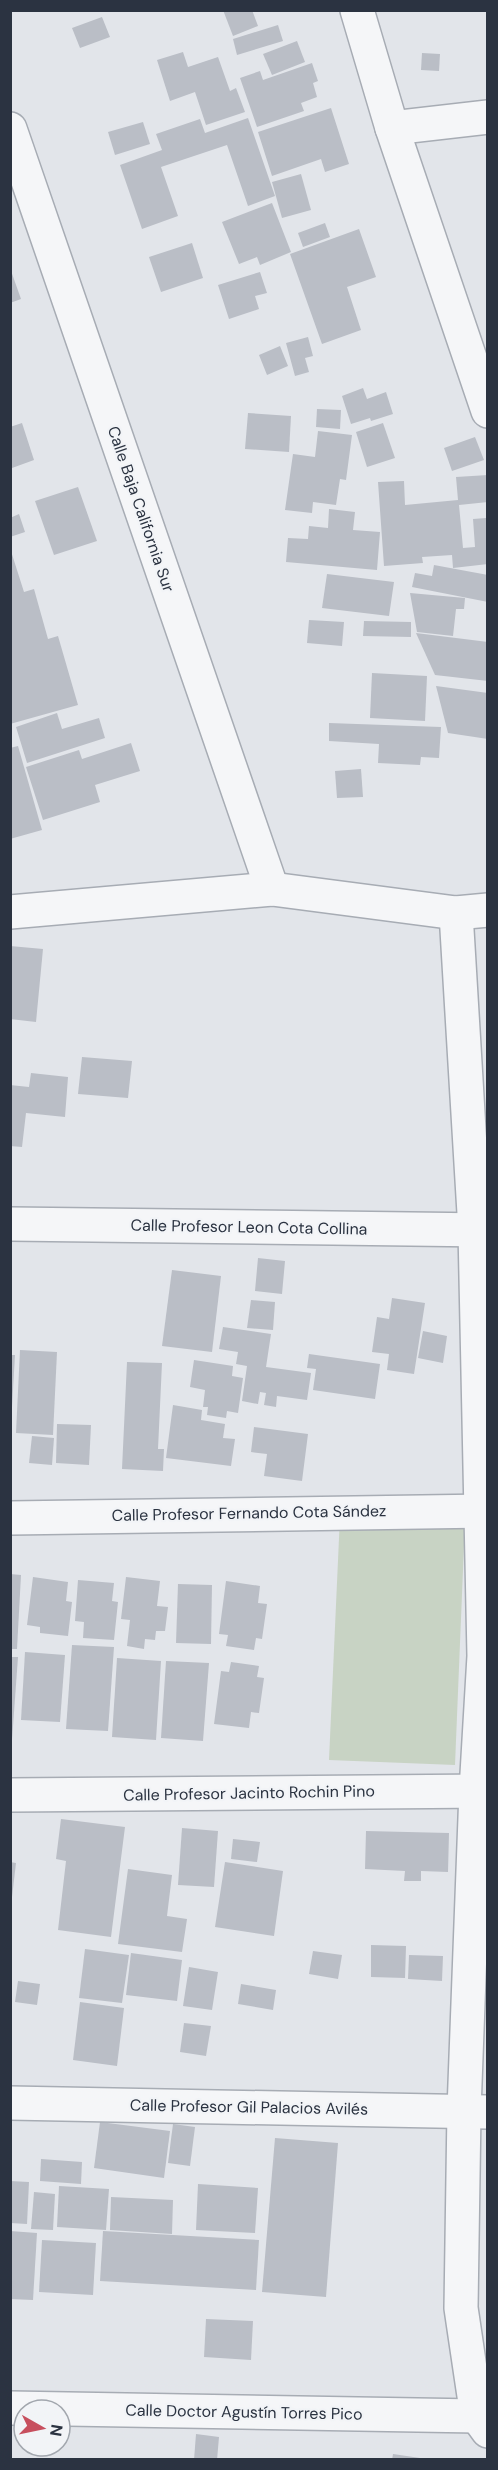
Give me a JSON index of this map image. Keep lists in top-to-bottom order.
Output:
{
  "streets": {
    "street": [
      "Calle Baja California Sur",
      "Calle Profesor Leon Cota Collina",
      "Calle Profesor Fernando Cota Sández",
      "Calle Profesor Jacinto Rochin Pino",
      "Calle Profesor Gil Palacios Avilés",
      "Calle Doctor Agustín Torres Pico"
    ]
  },
  "north": "right"
}
